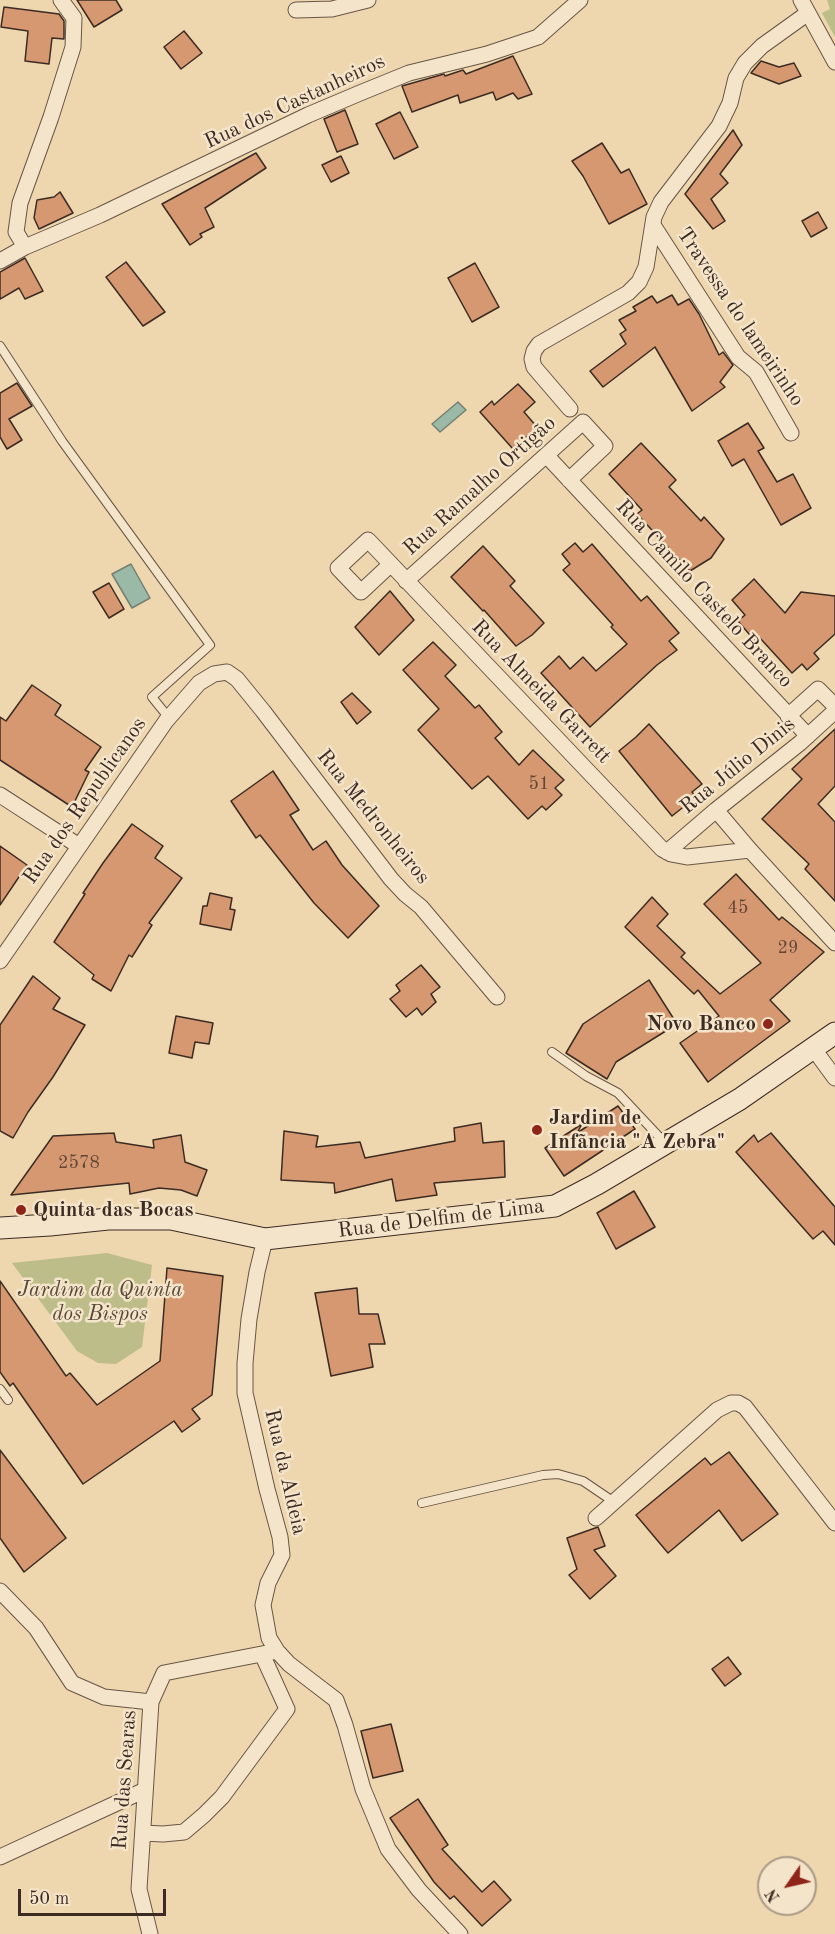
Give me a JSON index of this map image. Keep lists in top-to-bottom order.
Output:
{
  "streets": {
    "main road": ["Rua de Delfim de Lima"],
    "street": [
      "Rua dos Castanheiros",
      "Travessa do lameirinho",
      "Rua Ramalho Ortigão",
      "Rua Camilo Castelo Branco",
      "Rua Almeida Garrett",
      "Rua Júlio Dinis",
      "Rua dos Republicanos",
      "Rua Medronheiros",
      "Rua da Aldeia",
      "Rua das Searas"
    ]
  },
  "crossings": [
    ["Rua Ramalho Ortigão", "Rua Camilo Castelo Branco"],
    ["Rua Ramalho Ortigão", "Rua Almeida Garrett"],
    ["Rua Camilo Castelo Branco", "Rua Júlio Dinis"],
    ["Rua Almeida Garrett", "Rua Júlio Dinis"],
    ["Rua dos Republicanos", "Rua Medronheiros"],
    ["Rua de Delfim de Lima", "Rua da Aldeia"],
    ["Rua da Aldeia", "Rua das Searas"]
  ],
  "parks": ["Jardim da Quinta dos Bispos"],
  "places": ["Novo Banco", "Jardim de Infãncia \"A Zebra\"", "Quinta das Bocas"],
  "house_numbers": [
    "51",
    "45",
    "29",
    "2578"
  ],
  "scale_bar": "50 m",
  "north": "bottom left"
}
